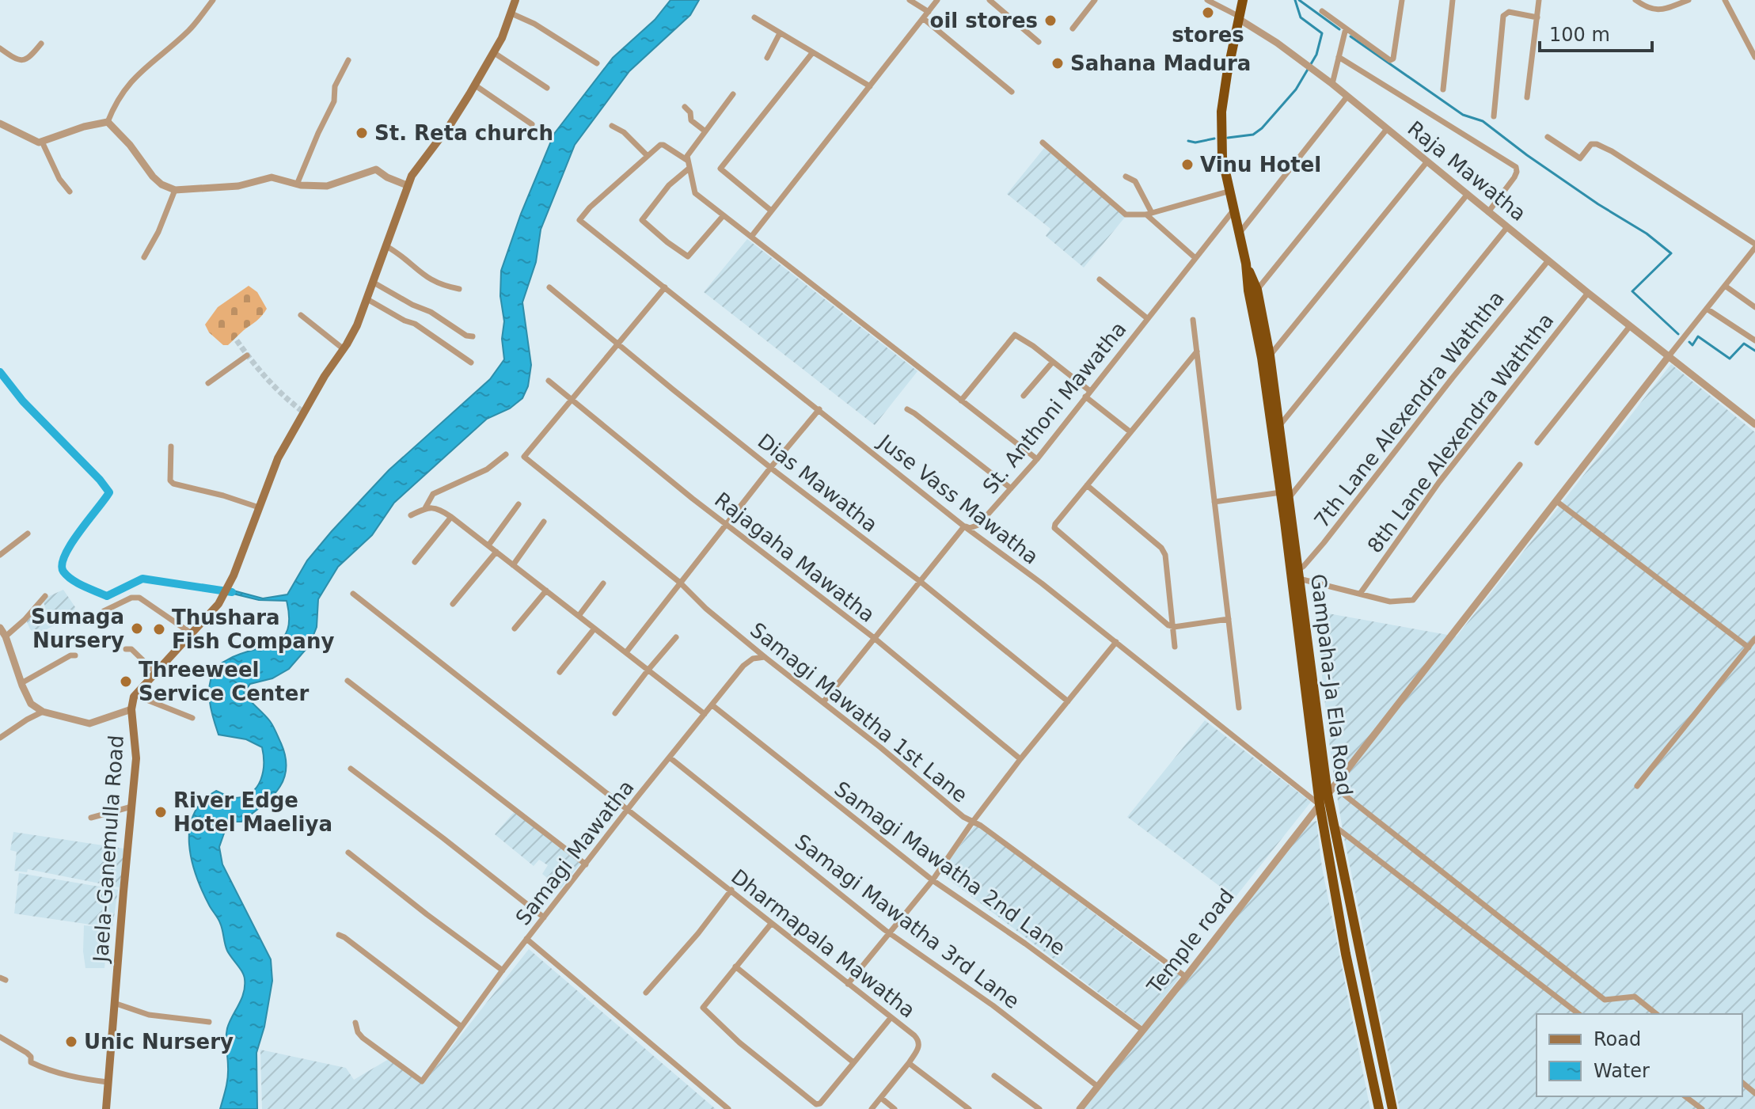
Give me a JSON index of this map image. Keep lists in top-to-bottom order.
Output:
{
  "streets": {
    "highway": ["Gampaha-Ja Ela Road"],
    "main road": ["Jaela-Ganemulla Road"],
    "street": [
      "Raja Mawatha",
      "St. Anthoni Mawatha",
      "7th Lane Alexendra Waththa",
      "8th Lane Alexendra Waththa",
      "Dias Mawatha",
      "Juse Vass Mawatha",
      "Rajagaha Mawatha",
      "Samagi Mawatha 1st Lane",
      "Samagi Mawatha",
      "Samagi Mawatha 2nd Lane",
      "Samagi Mawatha 3rd Lane",
      "Temple road",
      "Dharmapala Mawatha"
    ]
  },
  "crossings": [
    ["Raja Mawatha", "7th Lane Alexendra Waththa"],
    ["Raja Mawatha", "8th Lane Alexendra Waththa"],
    ["Raja Mawatha", "Gampaha-Ja Ela Road"],
    ["Raja Mawatha", "Temple road"],
    ["St. Anthoni Mawatha", "Dias Mawatha"],
    ["St. Anthoni Mawatha", "Juse Vass Mawatha"],
    ["St. Anthoni Mawatha", "Rajagaha Mawatha"],
    ["St. Anthoni Mawatha", "Gampaha-Ja Ela Road"],
    ["St. Anthoni Mawatha", "Samagi Mawatha 1st Lane"],
    ["7th Lane Alexendra Waththa", "Gampaha-Ja Ela Road"],
    ["Juse Vass Mawatha", "Gampaha-Ja Ela Road"],
    ["Juse Vass Mawatha", "Temple road"],
    ["Rajagaha Mawatha", "Samagi Mawatha 1st Lane"],
    ["Gampaha-Ja Ela Road", "Temple road"],
    ["Samagi Mawatha 1st Lane", "Samagi Mawatha"],
    ["Samagi Mawatha 1st Lane", "Temple road"],
    ["Samagi Mawatha", "Samagi Mawatha 2nd Lane"],
    ["Samagi Mawatha", "Samagi Mawatha 3rd Lane"],
    ["Samagi Mawatha", "Dharmapala Mawatha"],
    ["Samagi Mawatha 2nd Lane", "Temple road"],
    ["Samagi Mawatha 3rd Lane", "Temple road"]
  ],
  "places": [
    "stores",
    "oil stores",
    "Sahana Madura",
    "St. Reta church",
    "Vinu Hotel",
    "Sumaga Nursery",
    "Thushara Fish Company",
    "Threeweel Service Center",
    "River Edge Hotel Maeliya",
    "Unic Nursery"
  ],
  "legend": ["Road", "Water"],
  "scale_bar": "100 m"
}
